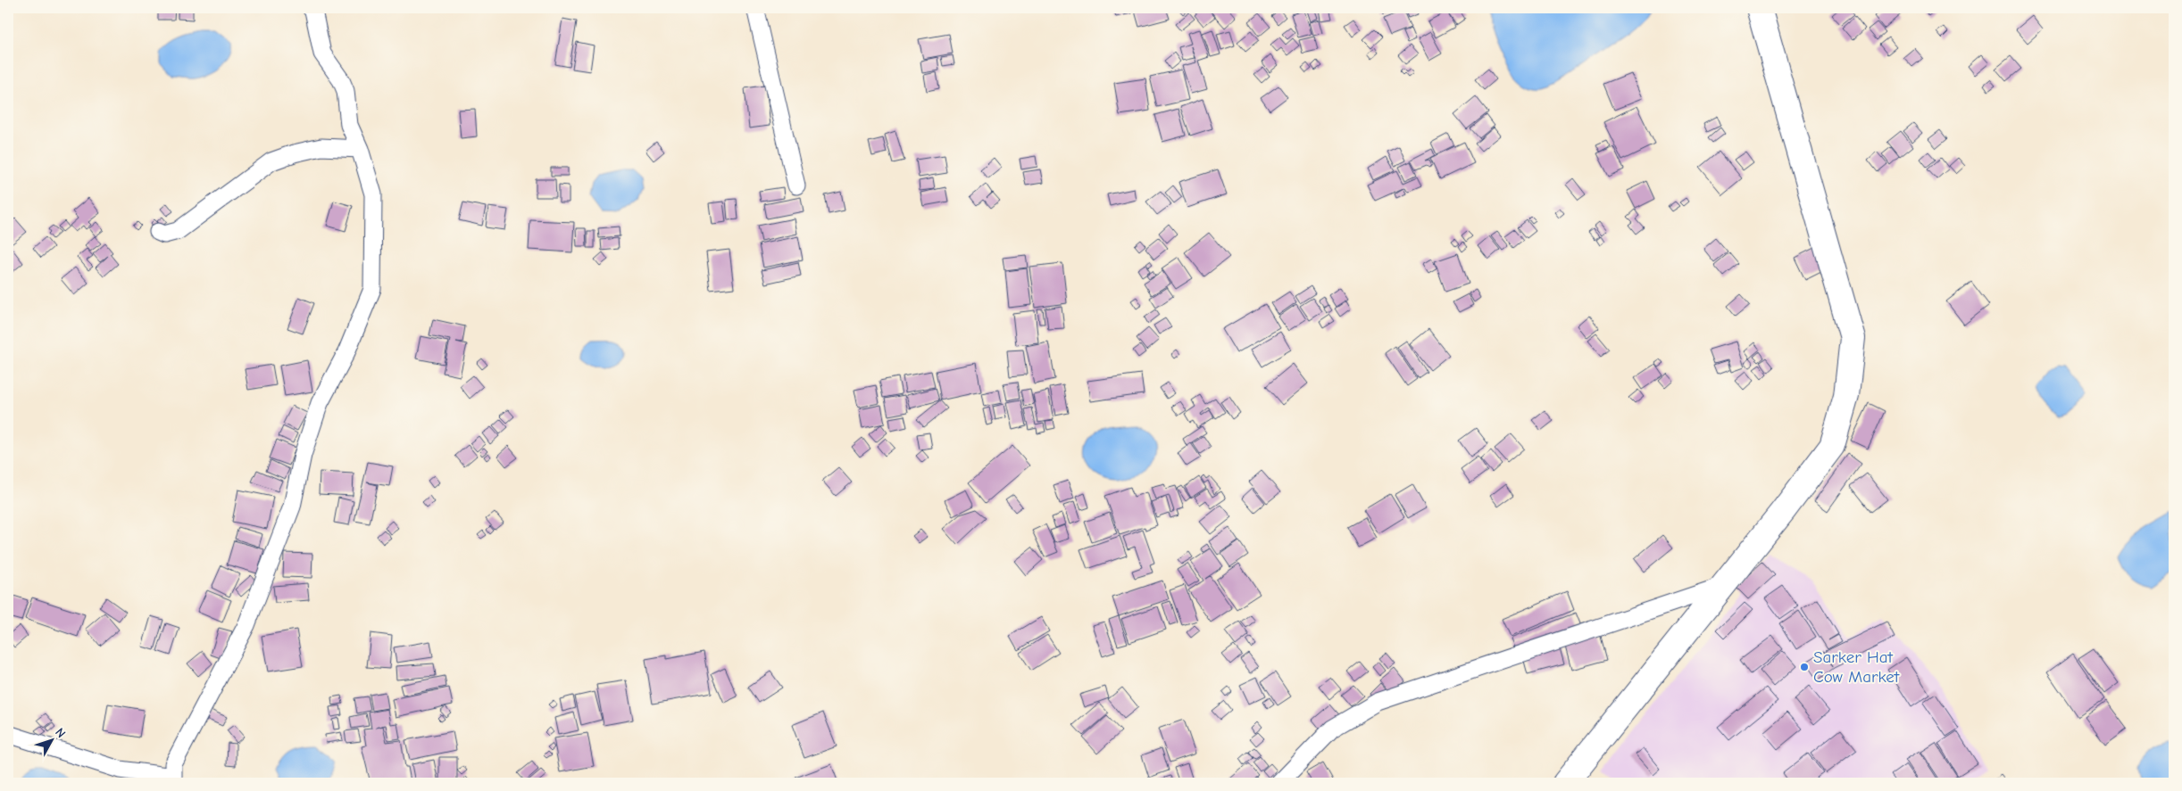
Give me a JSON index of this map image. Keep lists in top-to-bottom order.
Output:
{
  "places": ["Sarker Hat Cow Market"],
  "north": "top right"
}
